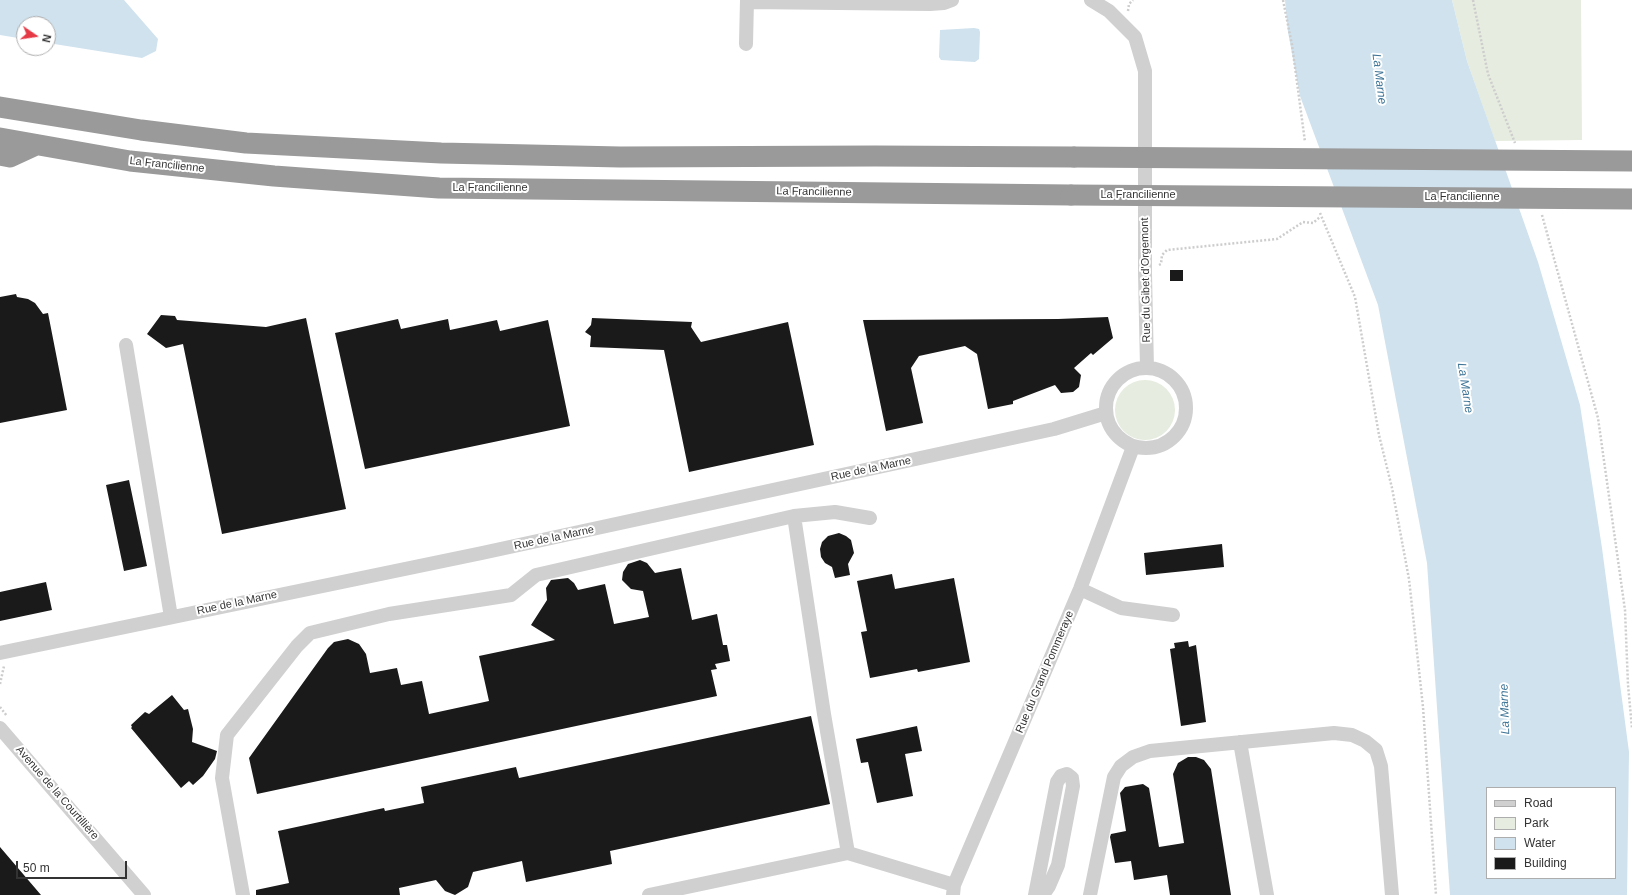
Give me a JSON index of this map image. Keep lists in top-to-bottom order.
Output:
{
  "streets": {
    "highway": ["La Francilienne"],
    "street": [
      "Rue du Gibet d'Orgemont",
      "Rue de la Marne",
      "Rue du Grand Pommeraye",
      "Avenue de la Courtillière"
    ]
  },
  "crossings": [
    ["Rue du Gibet d'Orgemont", "Rue de la Marne"],
    ["Rue du Gibet d'Orgemont", "Rue du Grand Pommeraye"],
    ["Rue de la Marne", "Rue du Grand Pommeraye"]
  ],
  "water": ["La Marne"],
  "legend": [
    "Road",
    "Park",
    "Water",
    "Building"
  ],
  "scale_bar": "50 m",
  "north": "right"
}
